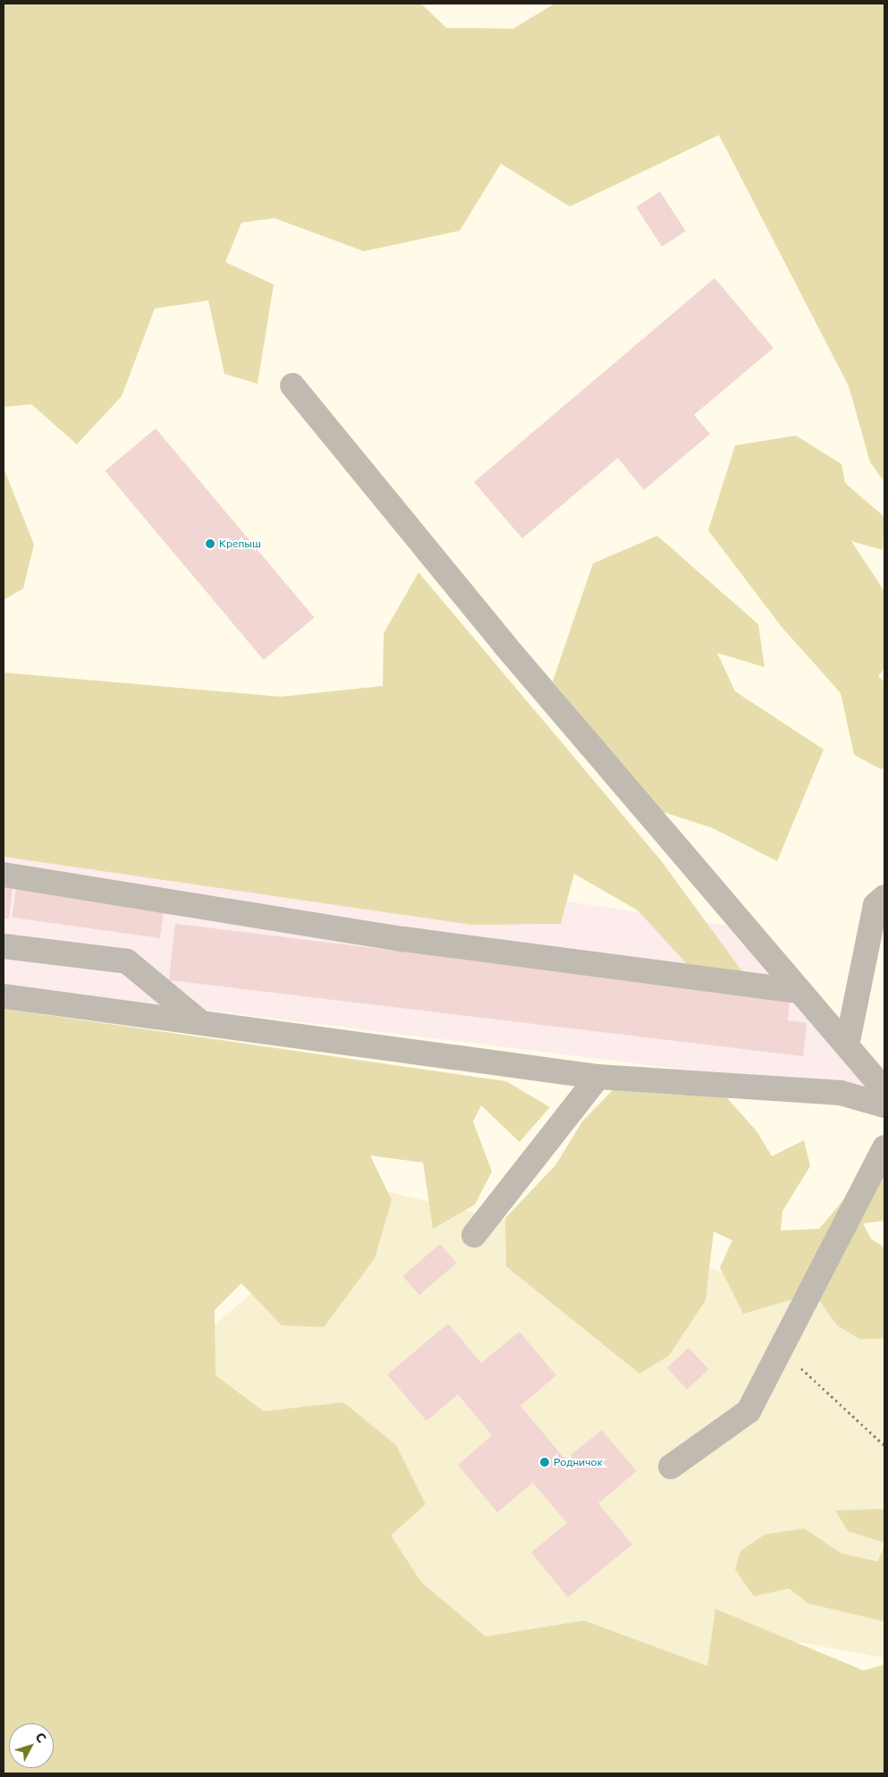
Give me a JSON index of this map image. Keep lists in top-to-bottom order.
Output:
{
  "places": ["Крепыш", "Родничок"],
  "north": "top right"
}
